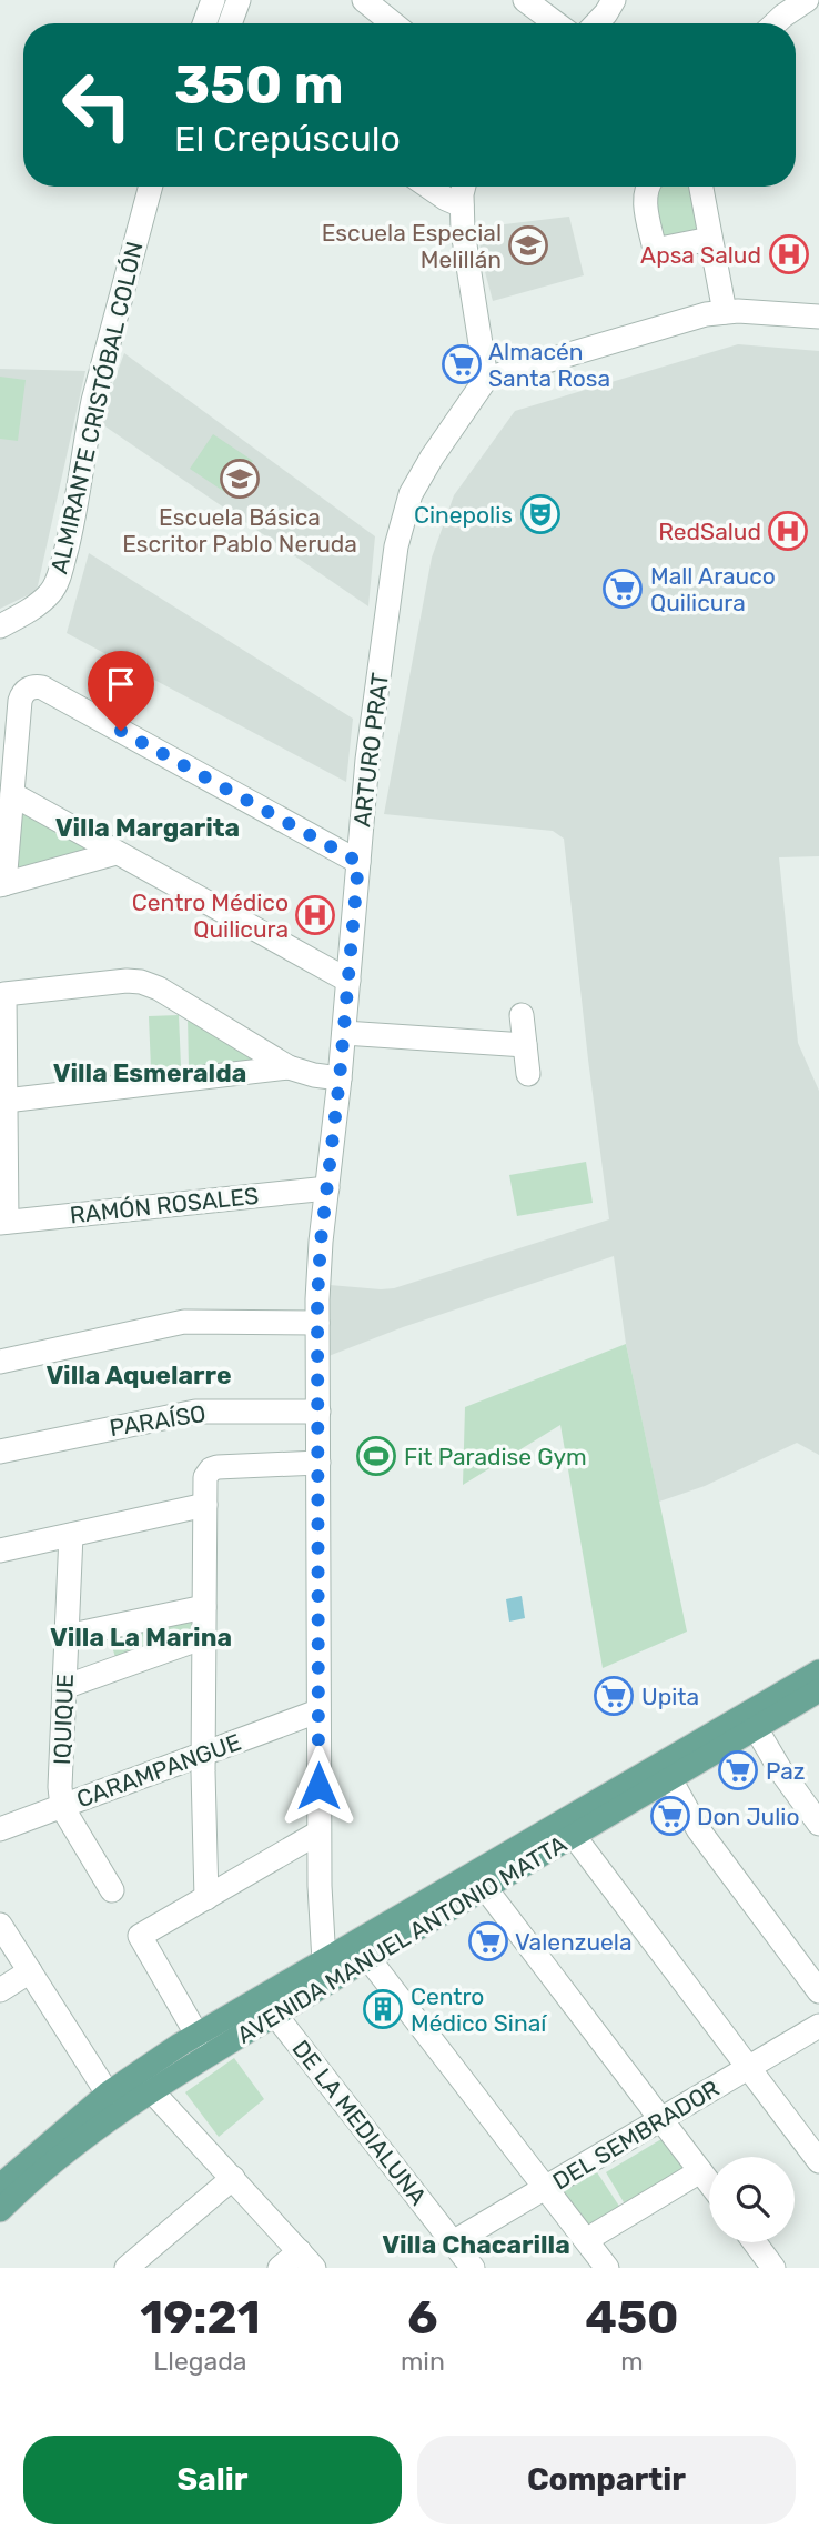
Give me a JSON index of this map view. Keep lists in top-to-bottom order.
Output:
{
  "streets": {
    "main road": ["AVENIDA MANUEL ANTONIO MATTA"],
    "street": [
      "ALMIRANTE CRISTÓBAL COLÓN",
      "ARTURO PRAT",
      "RAMÓN ROSALES",
      "PARAÍSO",
      "IQUIQUE",
      "CARAMPANGUE",
      "DE LA MEDIALUNA",
      "DEL SEMBRADOR"
    ]
  },
  "crossings": [
    ["ARTURO PRAT", "RAMÓN ROSALES"],
    ["ARTURO PRAT", "PARAÍSO"],
    ["ARTURO PRAT", "CARAMPANGUE"],
    ["ARTURO PRAT", "AVENIDA MANUEL ANTONIO MATTA"],
    ["IQUIQUE", "CARAMPANGUE"],
    ["AVENIDA MANUEL ANTONIO MATTA", "DE LA MEDIALUNA"],
    ["DE LA MEDIALUNA", "DEL SEMBRADOR"]
  ],
  "districts": [
    "Villa Margarita",
    "Villa Esmeralda",
    "Villa Aquelarre",
    "Villa La Marina",
    "Villa Chacarilla"
  ],
  "places": {
    "school or university": ["Escuela Especial Melillán", "Escuela Básica Escritor Pablo Neruda"],
    "hospital": ["Apsa Salud", "RedSalud", "Centro Médico Quilicura"],
    "supermarket": [
      "Almacén Santa Rosa",
      "Mall Arauco Quilicura",
      "Upita",
      "Paz",
      "Don Julio",
      "Valenzuela"
    ],
    "theatre": ["Cinepolis"],
    "sports": ["Fit Paradise Gym"],
    "building": ["Centro Médico Sinaí"]
  },
  "page": {
    "turn": ["350 m", "El Crepúsculo"],
    "eta": [
      "19:21",
      "Llegada",
      "6",
      "min",
      "450",
      "m"
    ],
    "buttons": ["Salir", "Compartir"]
  }
}
